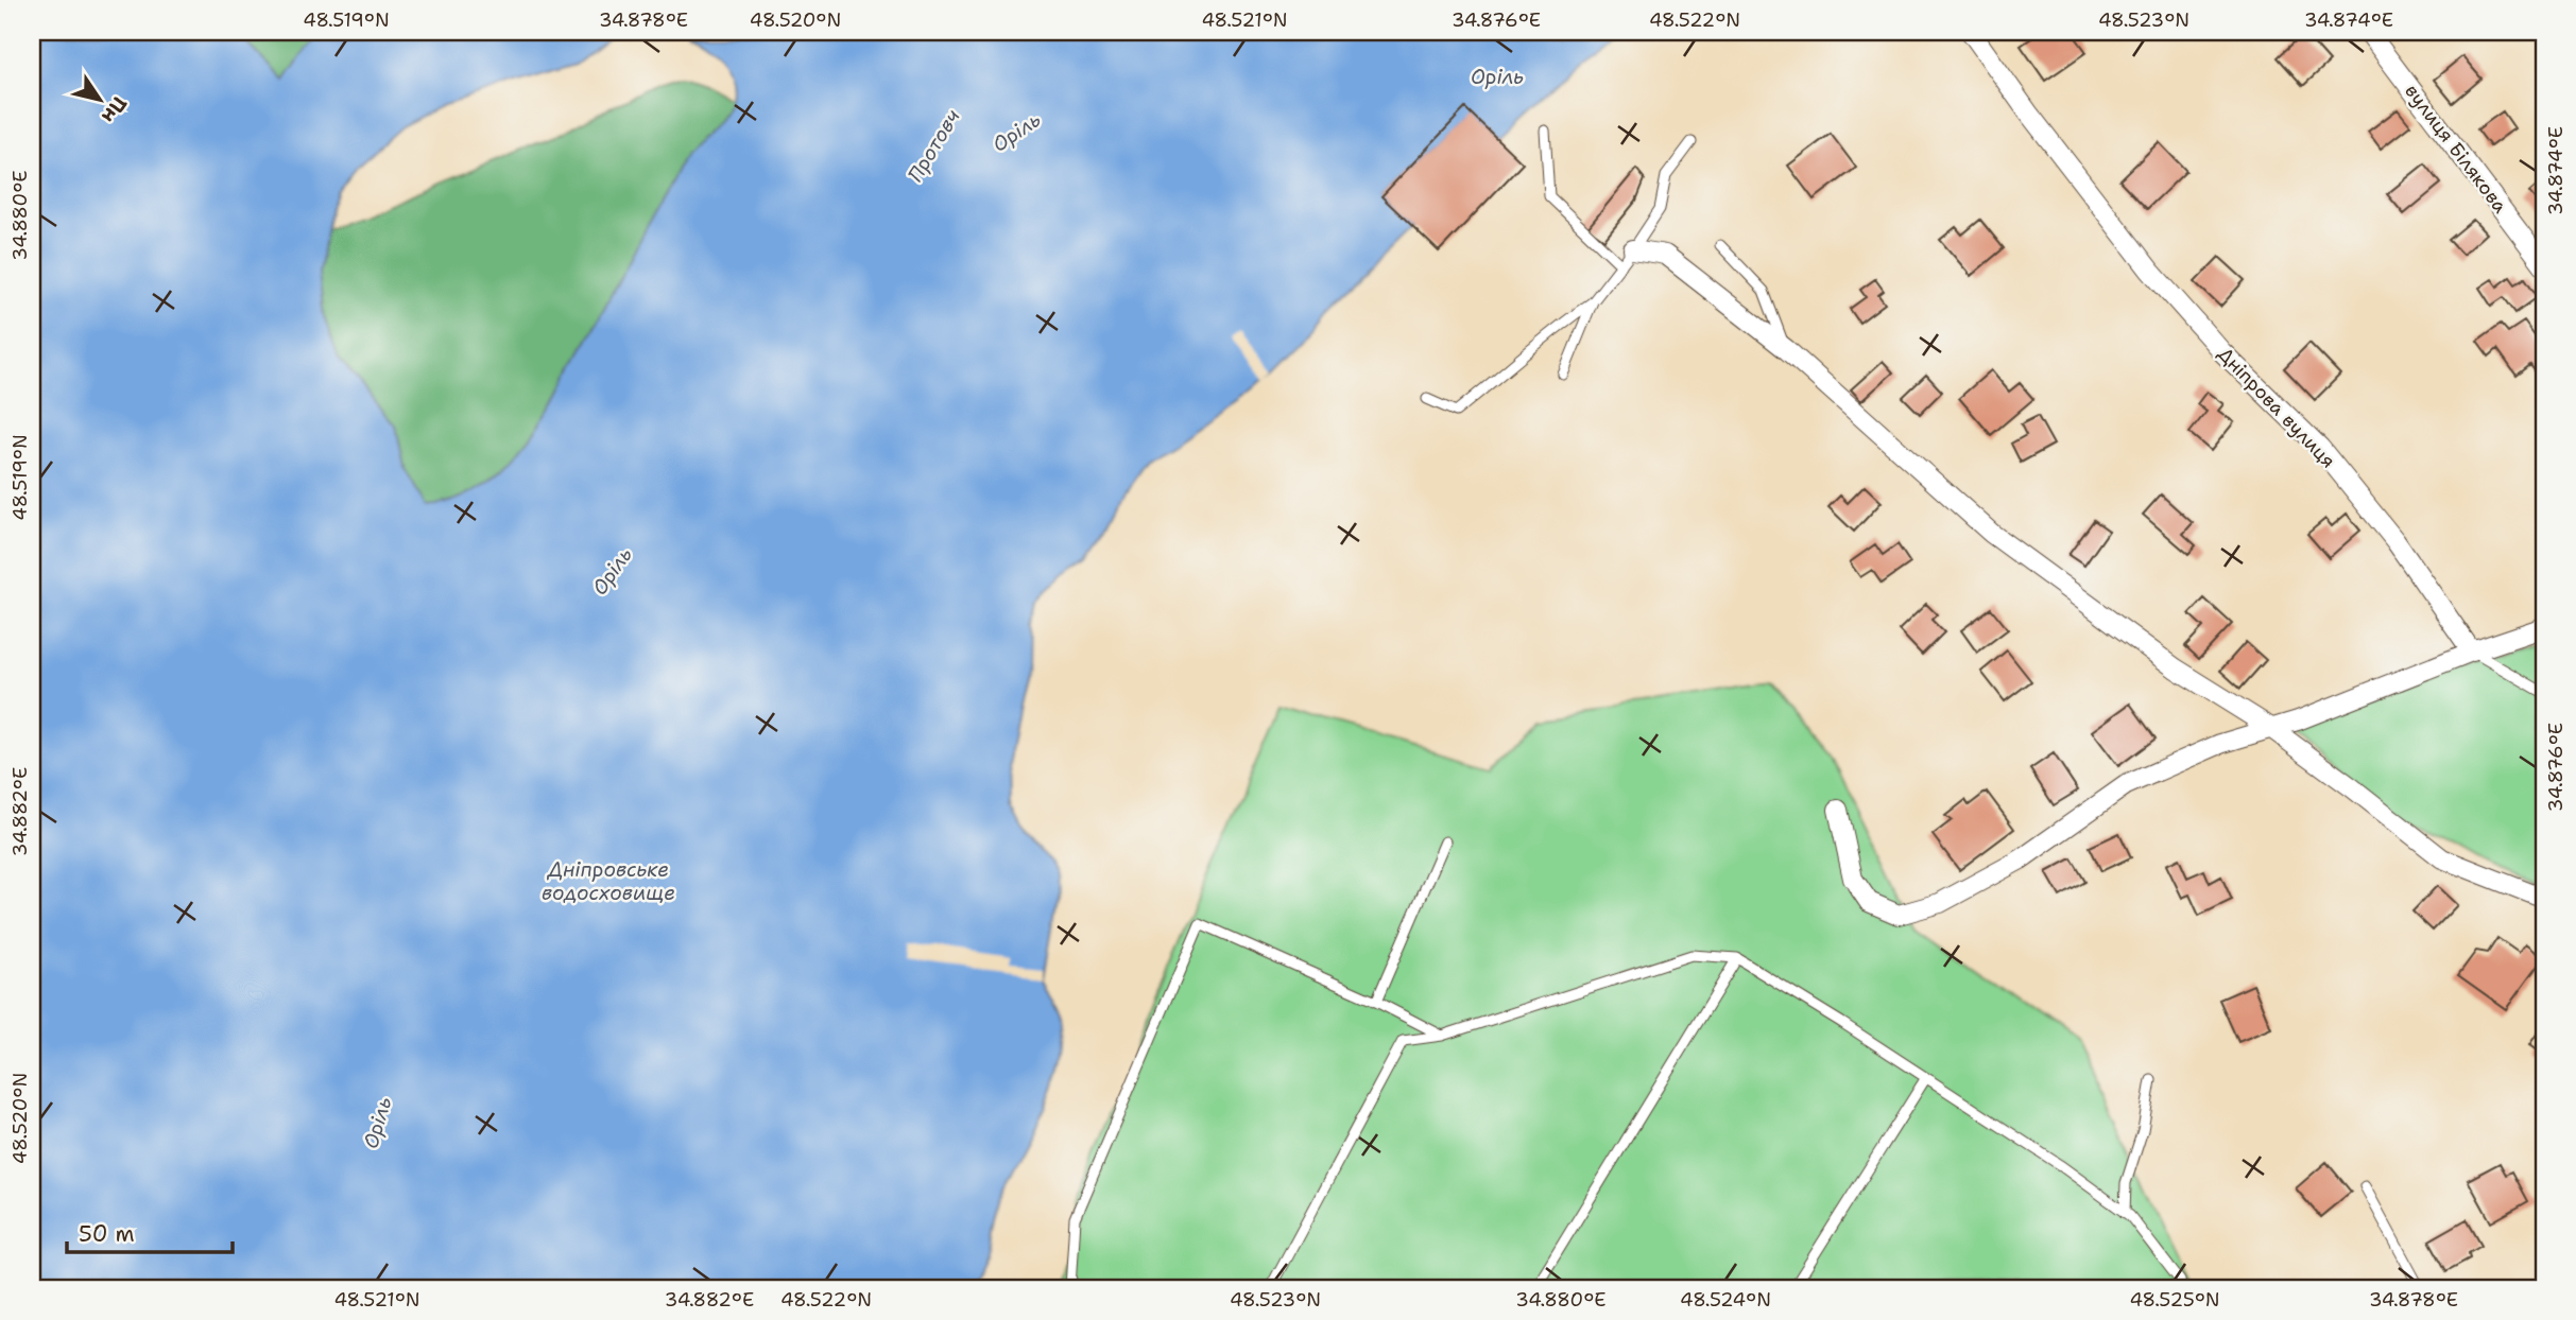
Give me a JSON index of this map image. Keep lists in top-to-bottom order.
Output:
{
  "streets": {
    "street": ["вулиця Білякова", "Дніпрова вулиця"]
  },
  "water": [
    "Орiль",
    "Оріль",
    "Протовч",
    "Дніпровське водосховище"
  ],
  "scale_bar": "50 m",
  "north": "bottom right",
  "coordinates": [
    "48.519°N",
    "34.878°E",
    "48.520°N",
    "48.521°N",
    "34.876°E",
    "48.522°N",
    "48.523°N",
    "34.874°E",
    "34.880°E",
    "34.882°E",
    "48.524°N",
    "48.525°N"
  ]
}
